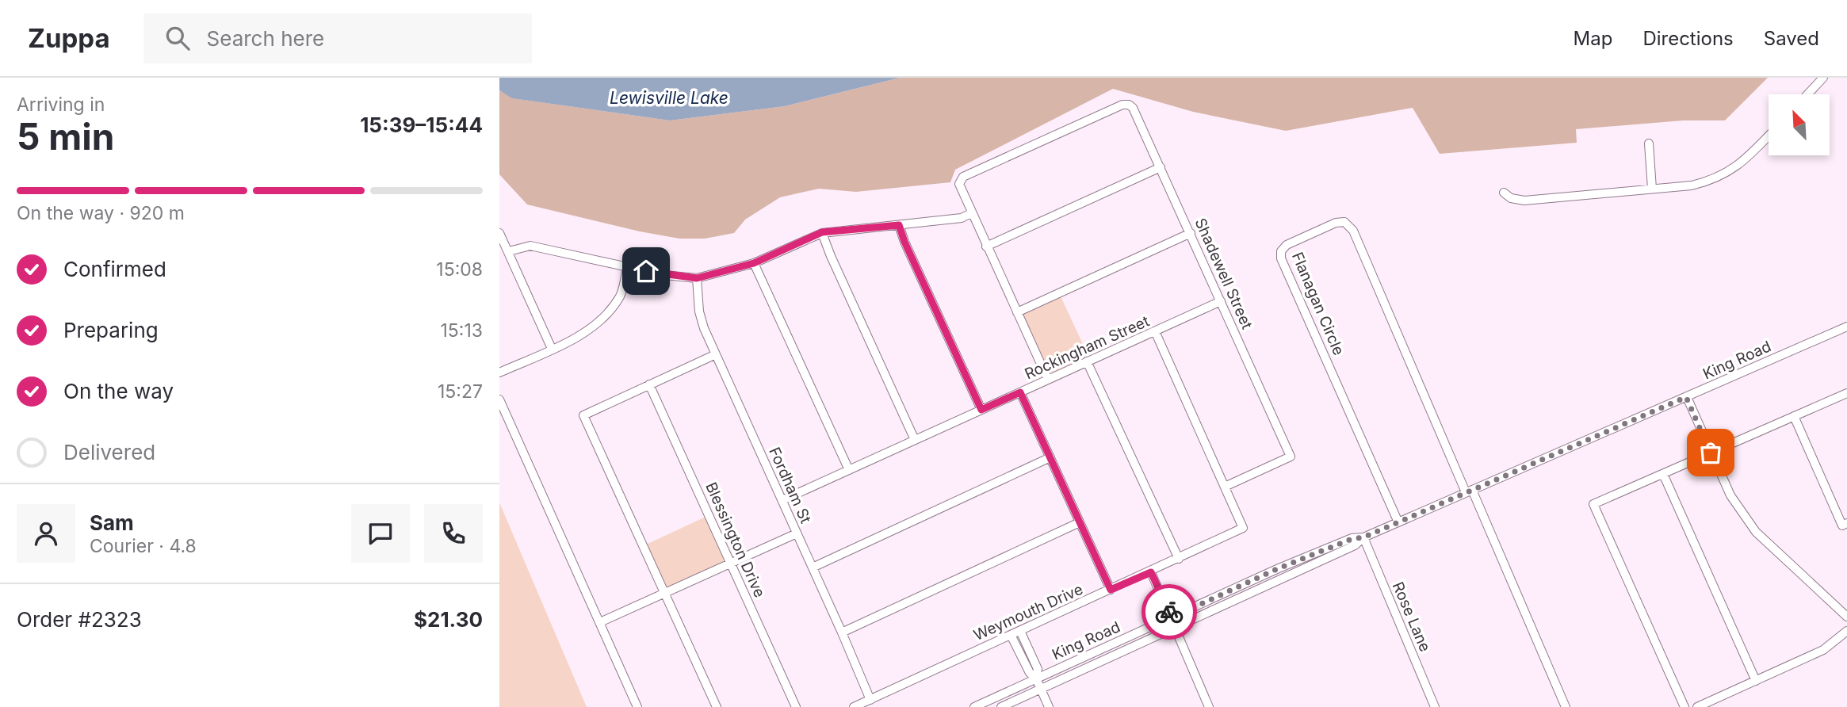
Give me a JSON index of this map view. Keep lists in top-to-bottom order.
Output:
{
  "streets": {
    "street": [
      "Shadewell Street",
      "Flanagan Circle",
      "Rockingham Street",
      "King Road",
      "Fordham St",
      "Blessington Drive",
      "Weymouth Drive",
      "Rose Lane"
    ]
  },
  "crossings": [
    ["Shadewell Street", "Rockingham Street"],
    ["Shadewell Street", "Weymouth Drive"],
    ["Flanagan Circle", "King Road"],
    ["Rockingham Street", "Fordham St"],
    ["King Road", "Rose Lane"],
    ["Fordham St", "Weymouth Drive"]
  ],
  "water": ["Lewisville Lake"],
  "north": "top left",
  "page": {
    "header": "Zuppa",
    "search": "Search here",
    "nav": ["Map", "Directions", "Saved"],
    "heading": ["5 min", "Arriving in", "15:39–15:44"],
    "panel": [
      "Sam",
      "Courier · 4.8",
      "Order #2323",
      "$21.30"
    ],
    "bar": "On the way · 920 m",
    "list": [
      ["Confirmed", "15:08"],
      ["Preparing", "15:13"],
      ["On the way", "15:27"],
      "Delivered"
    ]
  }
}
